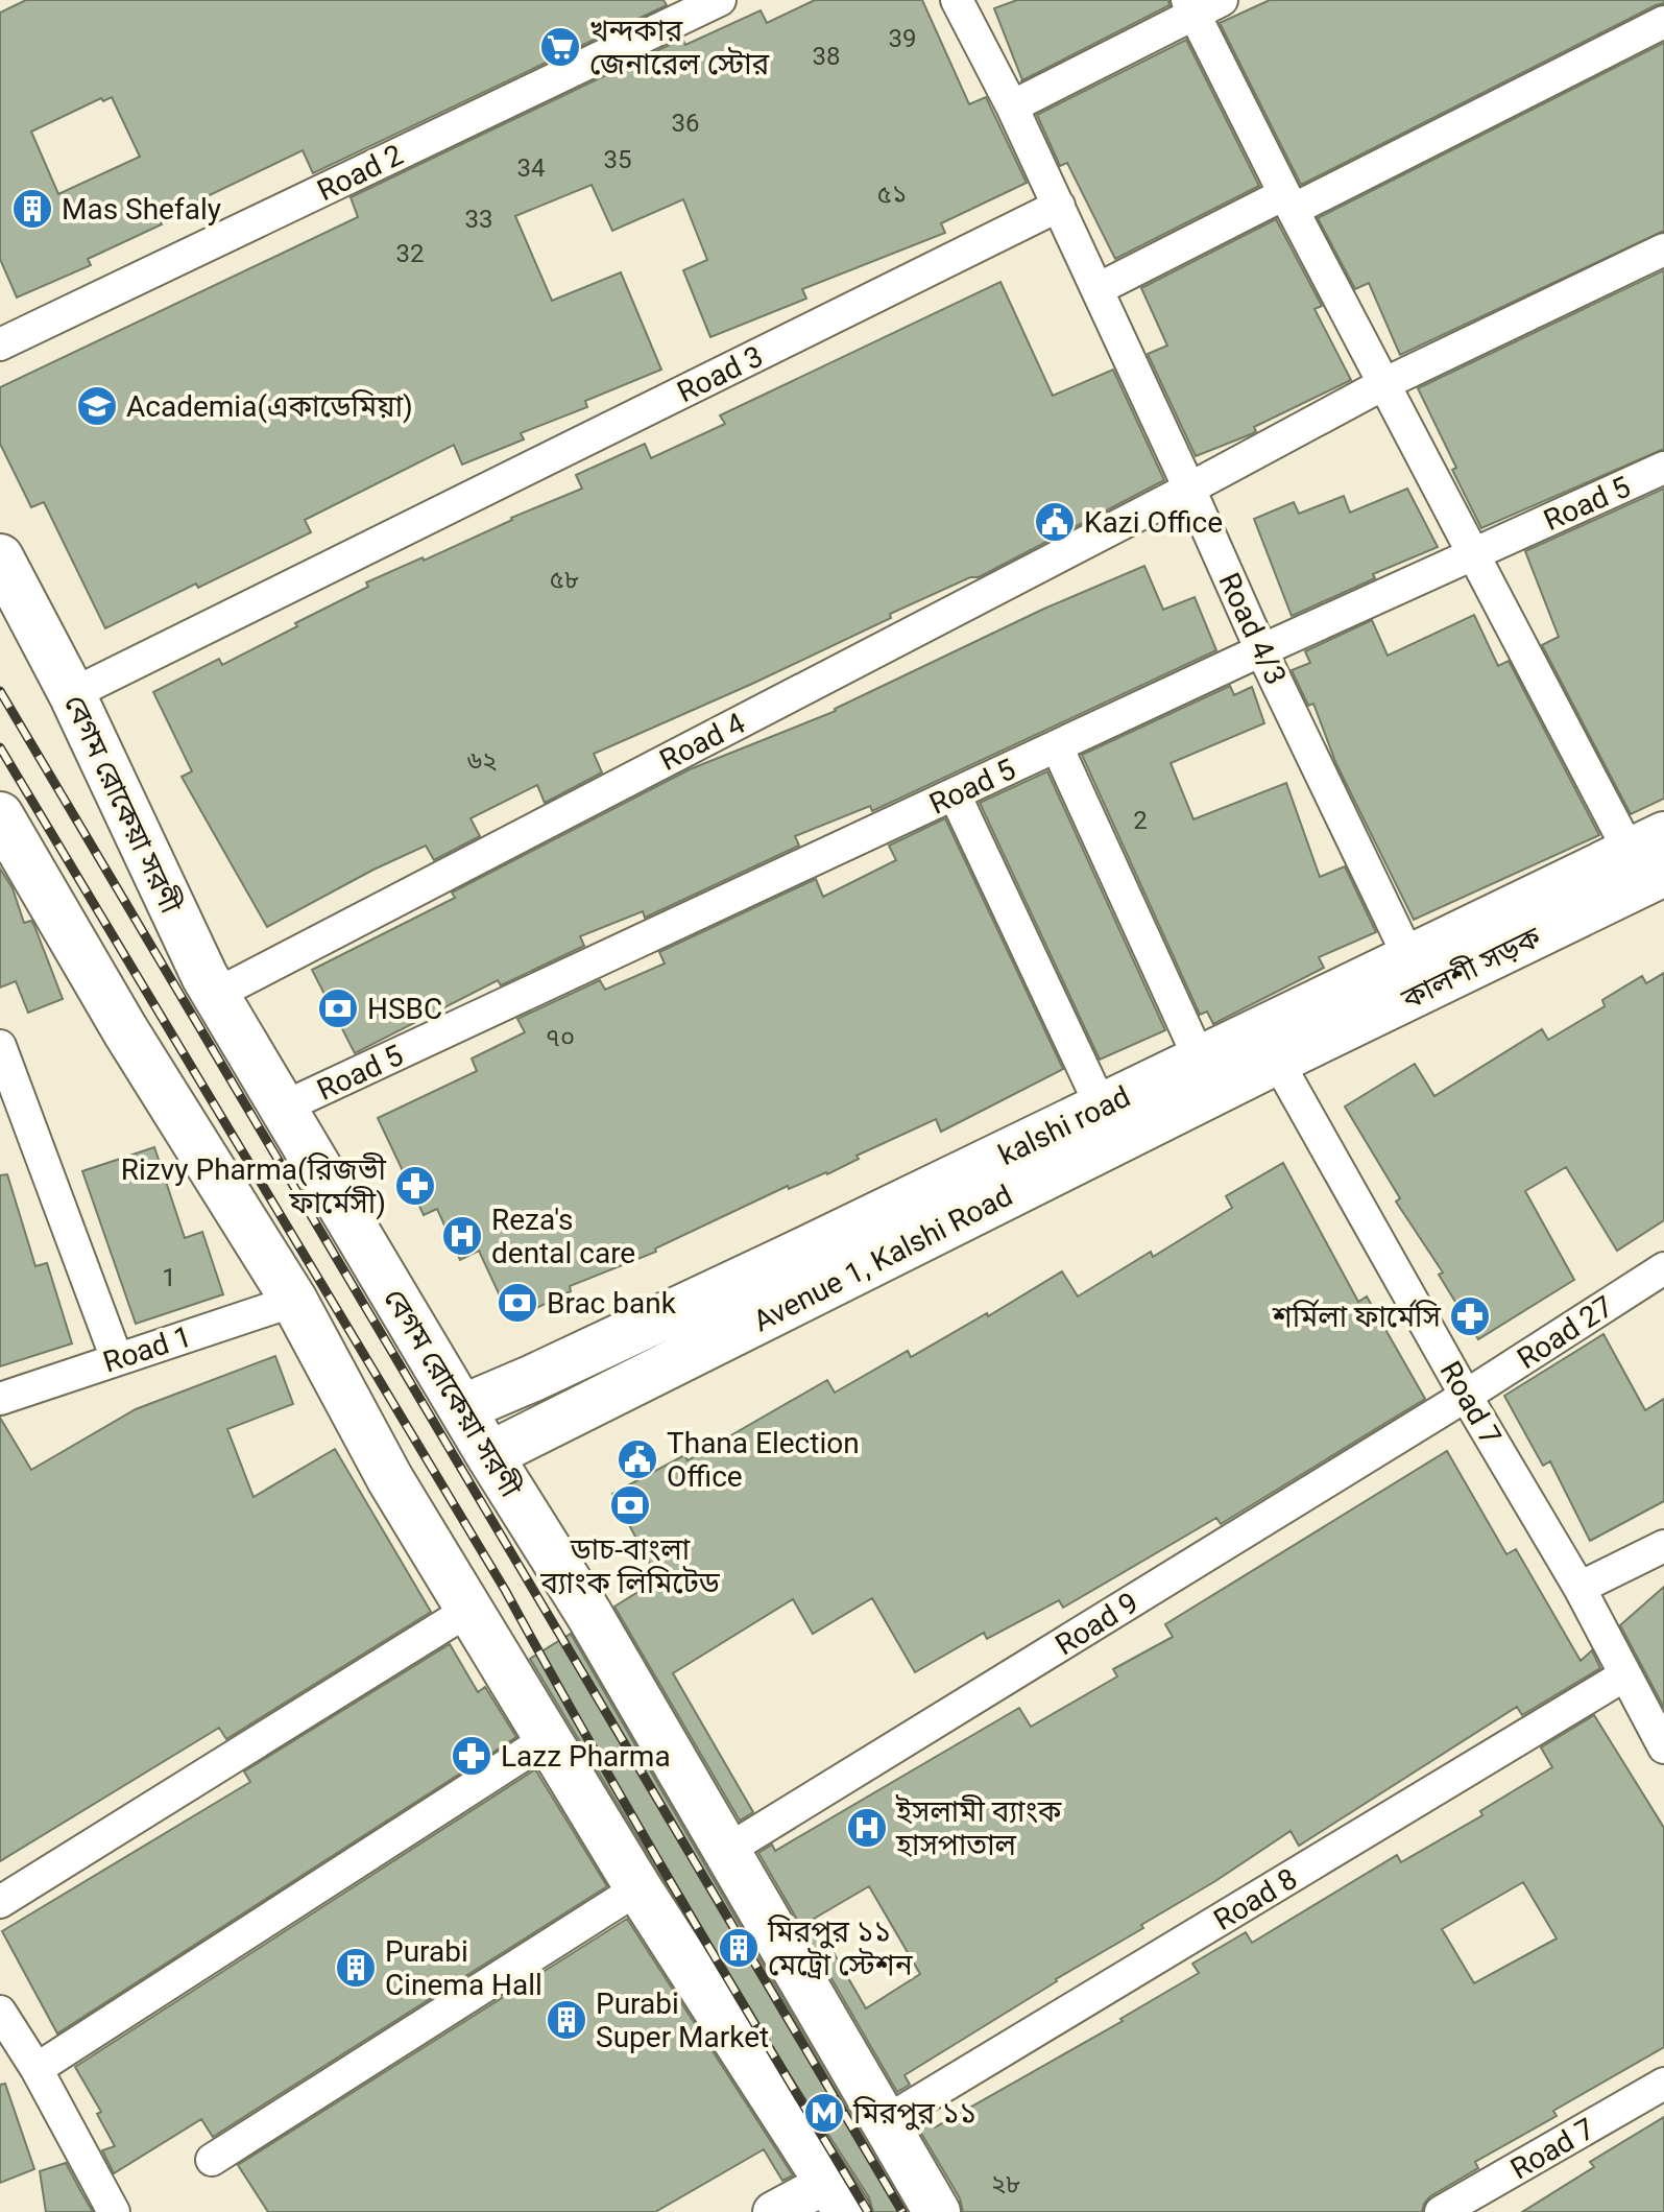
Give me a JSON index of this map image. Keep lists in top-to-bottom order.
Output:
{
  "streets": {
    "main road": [
      "বেগম রোকেয়া সরণী",
      "কালশী সড়ক",
      "kalshi road",
      "Avenue 1, Kalshi Road"
    ],
    "street": [
      "Road 2",
      "Road 3",
      "Road 5",
      "Road 4/3",
      "Road 4",
      "Road 27",
      "Road 1",
      "Road 7",
      "Road 9",
      "Road 8"
    ]
  },
  "crossings": [
    ["Road 3", "Road 4/3"],
    ["Road 3", "বেগম রোকেয়া সরণী"],
    ["Road 5", "Road 4/3"],
    ["Road 5", "বেগম রোকেয়া সরণী"],
    ["Road 4/3", "Road 4"],
    ["Road 4/3", "kalshi road"],
    ["Road 4", "বেগম রোকেয়া সরণী"],
    ["বেগম রোকেয়া সরণী", "kalshi road"],
    ["বেগম রোকেয়া সরণী", "Avenue 1, Kalshi Road"],
    ["বেগম রোকেয়া সরণী", "Road 9"],
    ["বেগম রোকেয়া সরণী", "Road 8"],
    ["কালশী সড়ক", "kalshi road"],
    ["কালশী সড়ক", "Avenue 1, Kalshi Road"],
    ["কালশী সড়ক", "Road 7"],
    ["Avenue 1, Kalshi Road", "Road 7"],
    ["Road 27", "Road 7"],
    ["Road 27", "Road 9"],
    ["Road 7", "Road 9"],
    ["Road 7", "Road 8"]
  ],
  "places": {
    "supermarket": ["খন্দকার জেনারেল স্টোর"],
    "building": [
      "Mas Shefaly",
      "মিরপুর ১১ মেট্রো স্টেশন",
      "Purabi Cinema Hall",
      "Purabi Super Market"
    ],
    "school or university": ["Academia(একাডেমিয়া)"],
    "public building": ["Kazi Office", "Thana Election Office"],
    "bank": ["HSBC", "Brac bank", "ডাচ-বাংলা ব্যাংক লিমিটেড"],
    "pharmacy": ["Rizvy Pharma(রিজভী ফার্মেসী)", "শর্মিলা ফার্মেসি", "Lazz Pharma"],
    "hospital": ["Reza's dental care", "ইসলামী ব্যাংক হাসপাতাল"],
    "metro station": ["মিরপুর ১১"]
  },
  "house_numbers": [
    "39",
    "38",
    "36",
    "35",
    "34",
    "৫১",
    "33",
    "32",
    "৫৮",
    "৬২",
    "2",
    "৭০",
    "1",
    "২৮"
  ]
}
